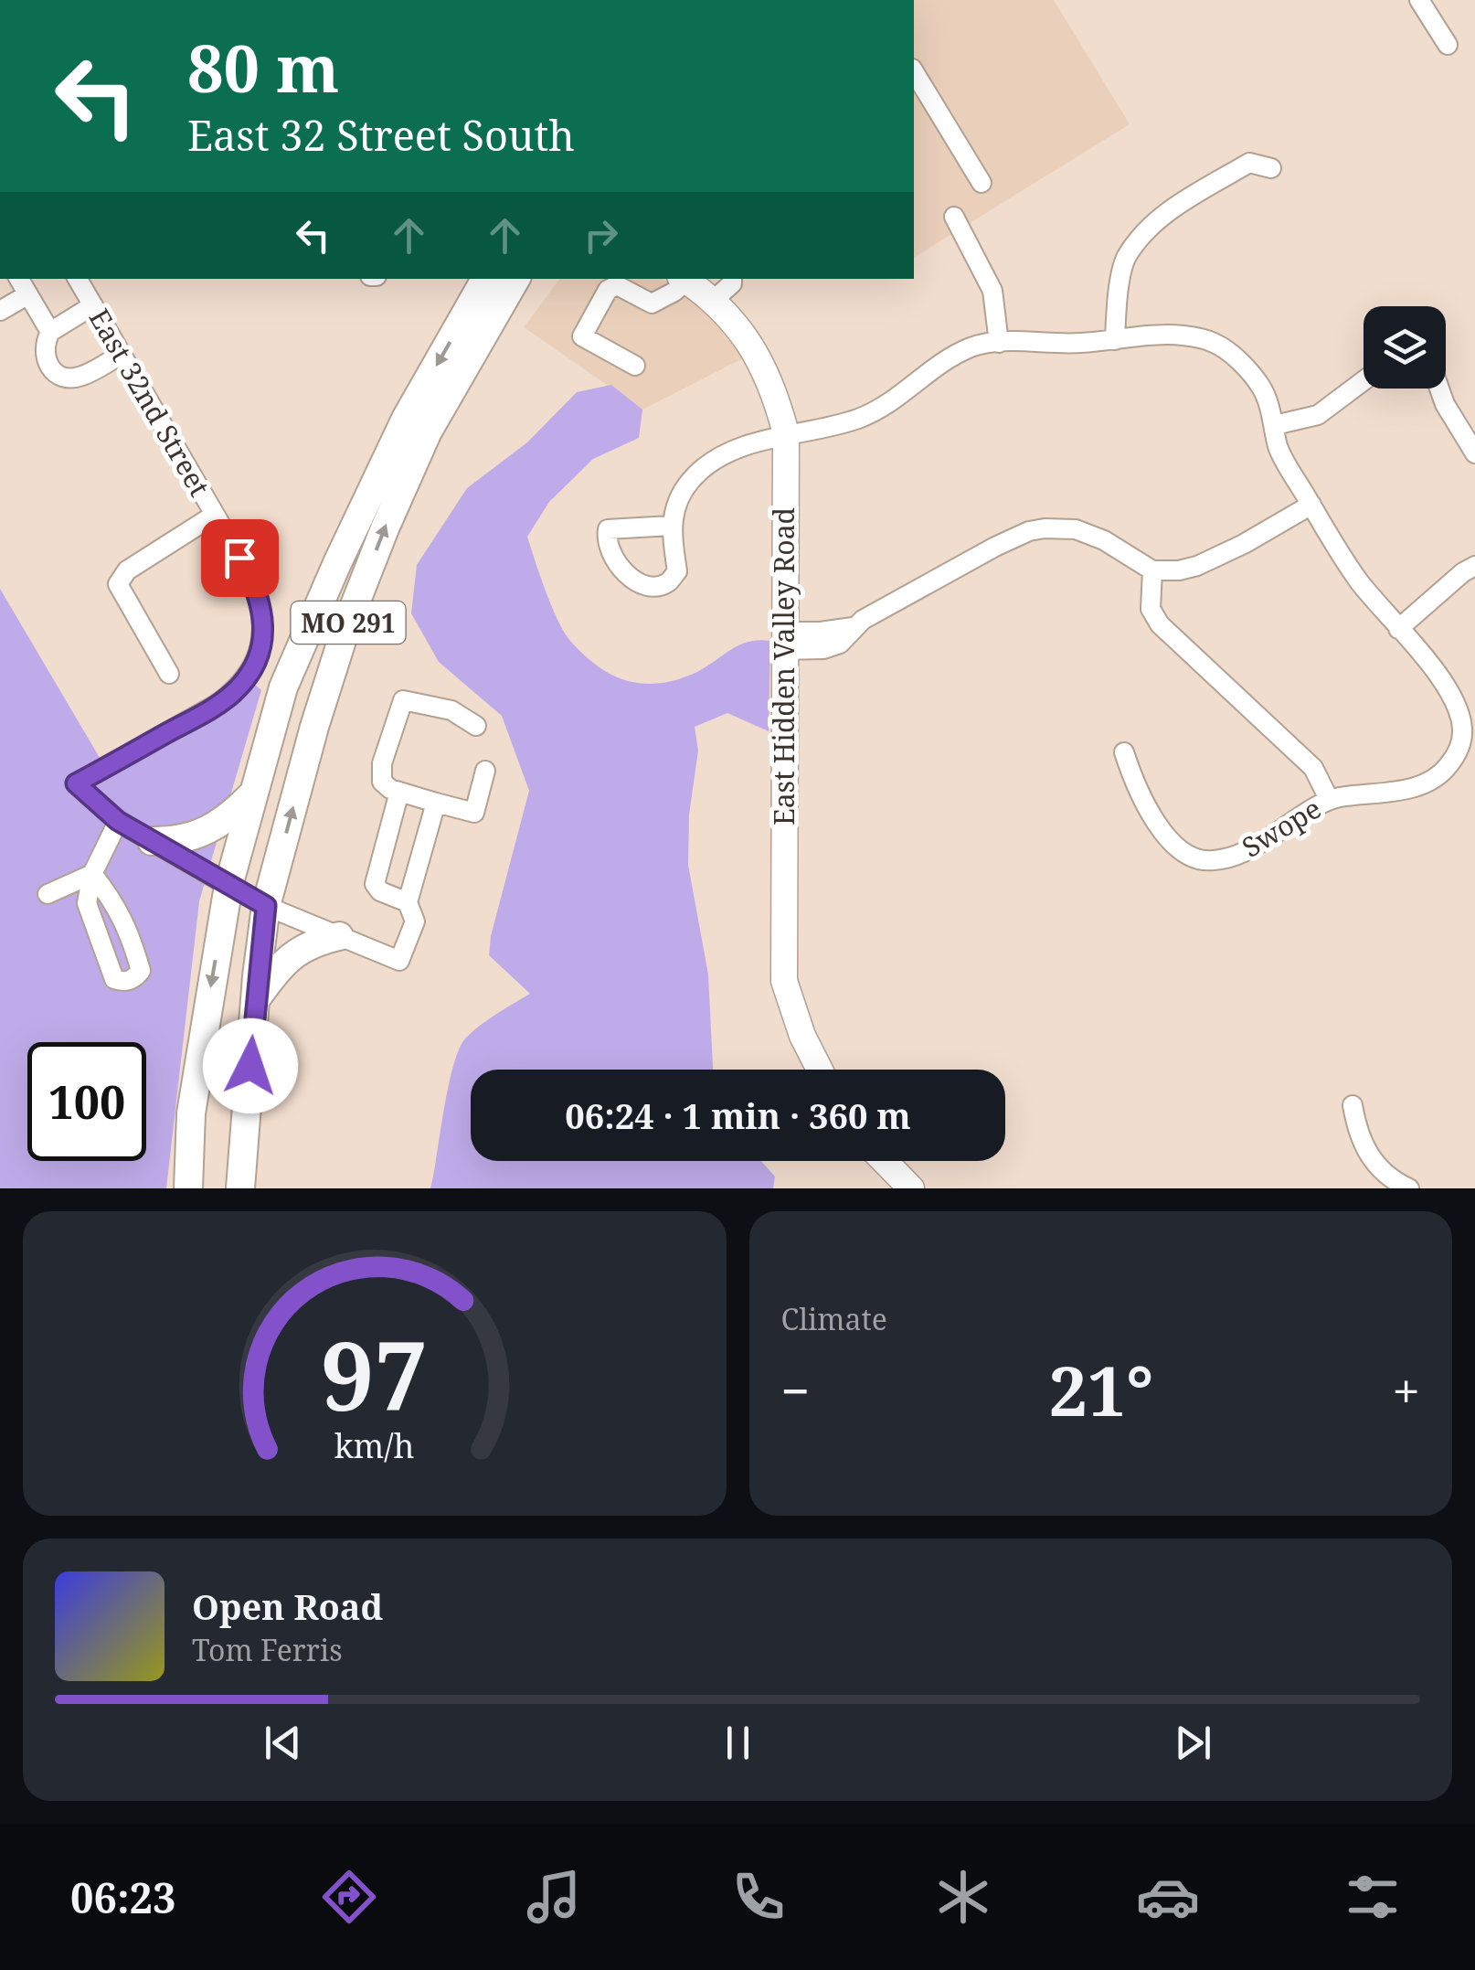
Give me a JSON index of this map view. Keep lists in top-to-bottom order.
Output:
{
  "streets": {
    "highway": ["MO 291"],
    "main road": ["East Hidden Valley Road"],
    "street": ["East 32nd Street", "Swope"]
  },
  "crossings": [
    ["East 32nd Street", "MO 291"]
  ],
  "page": {
    "turn": ["80 m", "East 32 Street South"],
    "limit": "100",
    "trip": "06:24 · 1 min · 360 m",
    "tile": "Climate",
    "heat": ["−", "21°", "+"],
    "song": ["Open Road", "Tom Ferris"],
    "tabs": "06:23",
    "gauge": ["97", "km/h"]
  }
}
